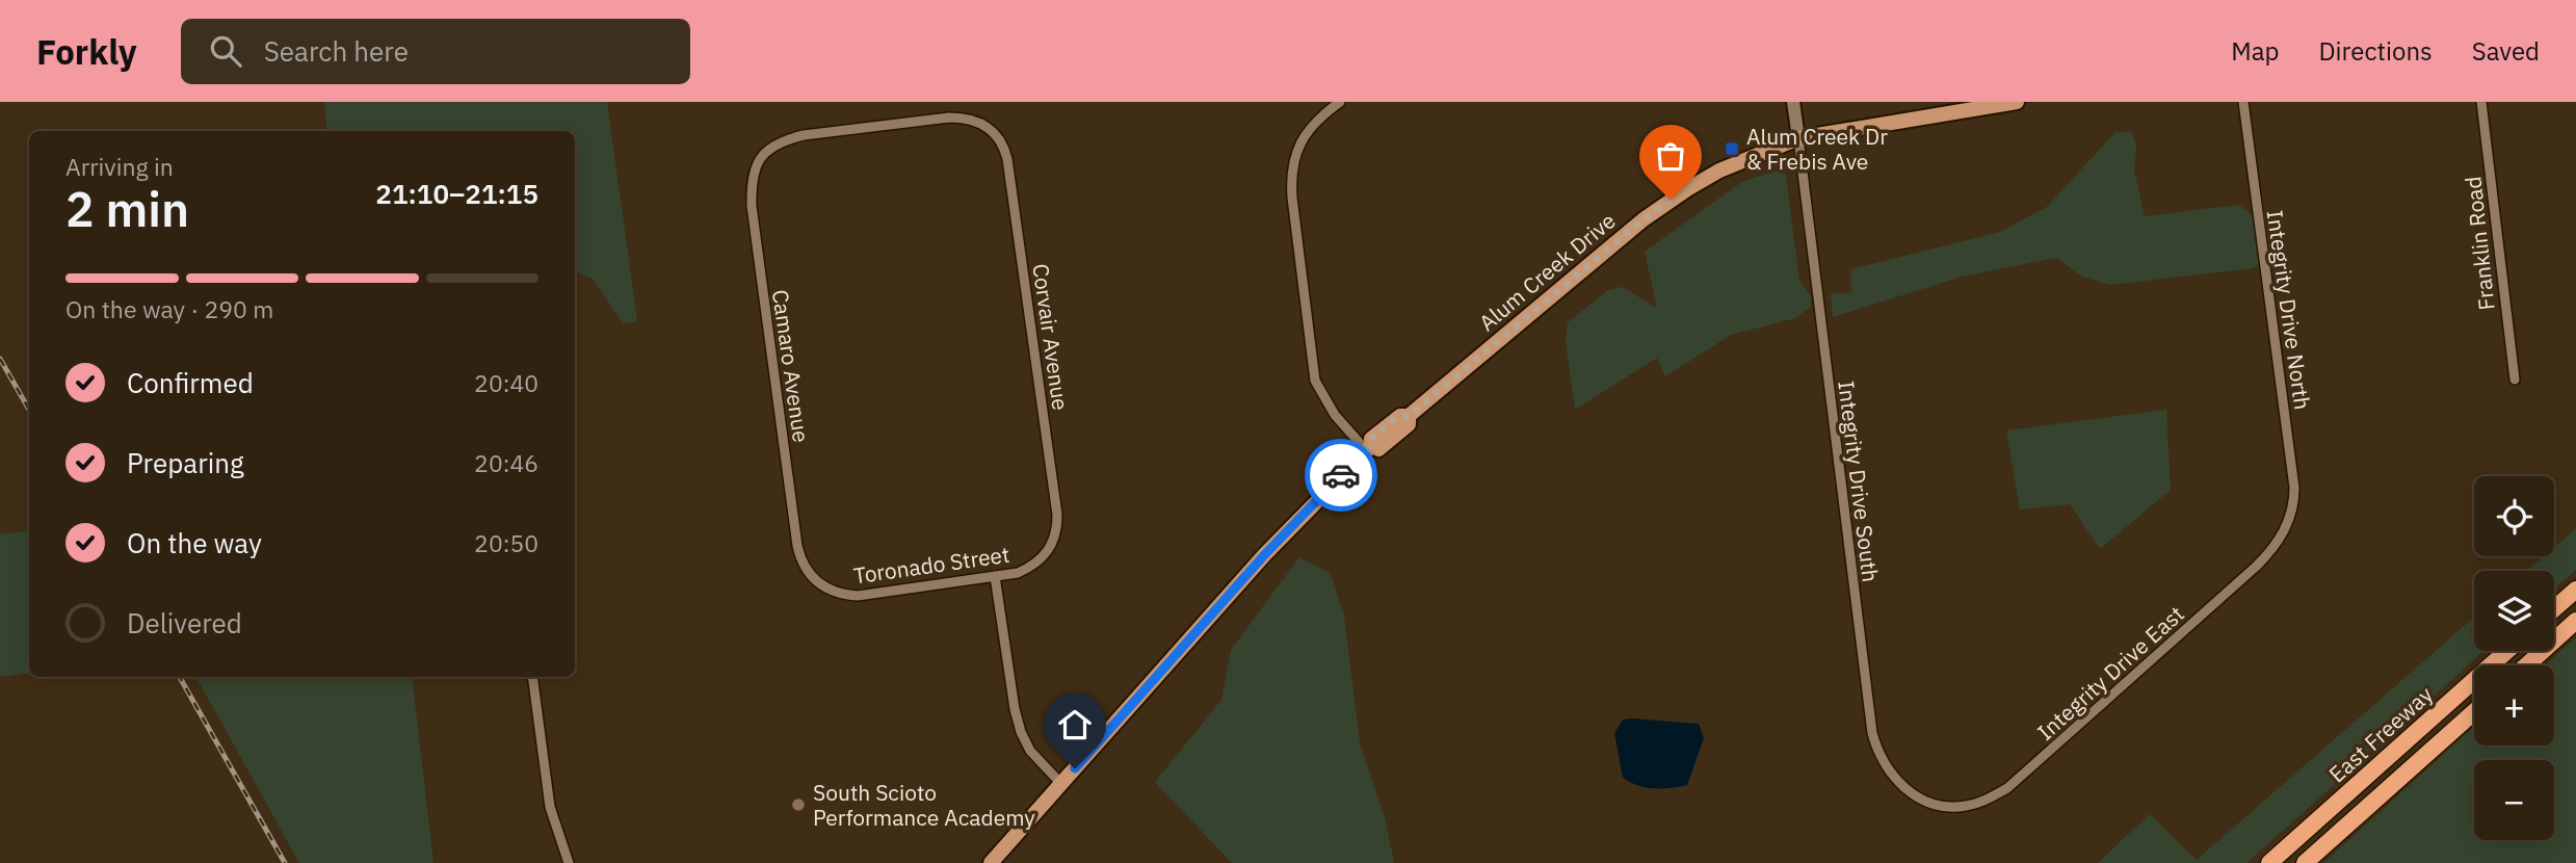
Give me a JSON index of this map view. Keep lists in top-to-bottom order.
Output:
{
  "streets": {
    "highway": ["East Freeway"],
    "main road": ["Alum Creek Drive"],
    "street": [
      "Franklin Road",
      "Integrity Drive North",
      "Corvair Avenue",
      "Camaro Avenue",
      "Integrity Drive South",
      "Toronado Street",
      "Integrity Drive East"
    ]
  },
  "crossings": [
    ["Alum Creek Drive", "Integrity Drive South"],
    ["Integrity Drive North", "Integrity Drive East"],
    ["Corvair Avenue", "Camaro Avenue"],
    ["Corvair Avenue", "Toronado Street"],
    ["Camaro Avenue", "Toronado Street"],
    ["Integrity Drive South", "Integrity Drive East"]
  ],
  "places": {
    "transit": ["Alum Creek Dr & Frebis Ave"],
    "other": ["South Scioto Performance Academy"]
  },
  "page": {
    "header": "Forkly",
    "search": "Search here",
    "nav": ["Map", "Directions", "Saved"],
    "heading": ["2 min", "Arriving in", "21:10–21:15"],
    "bar": "On the way · 290 m",
    "list": [
      ["Confirmed", "20:40"],
      ["Preparing", "20:46"],
      ["On the way", "20:50"],
      "Delivered"
    ],
    "map_buttons": ["+", "−"]
  }
}
